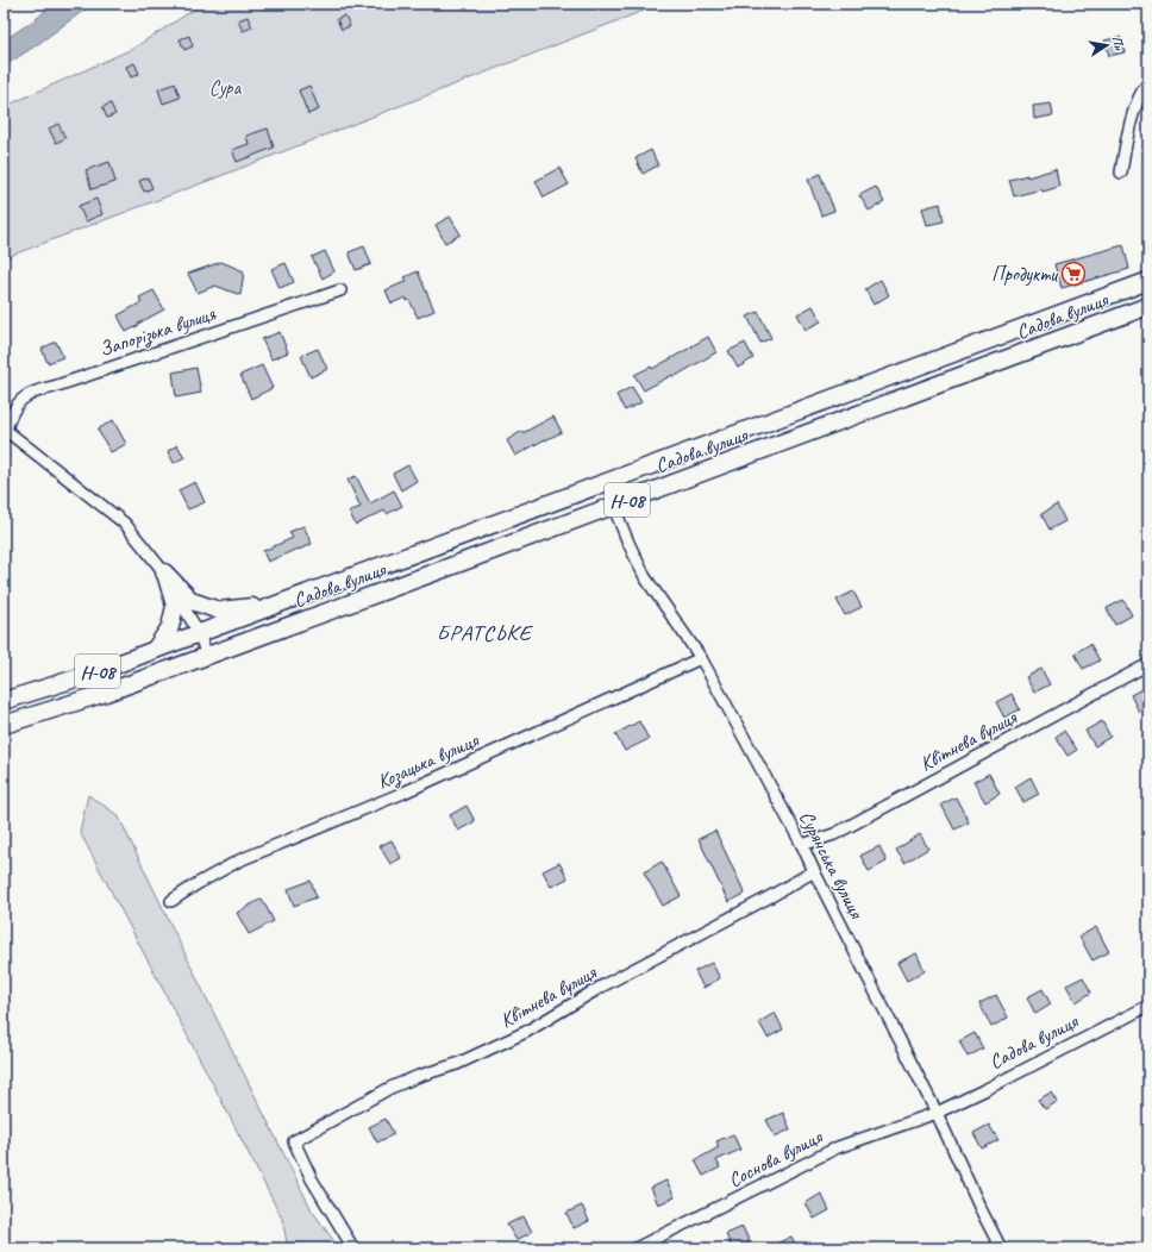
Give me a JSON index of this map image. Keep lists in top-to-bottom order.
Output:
{
  "streets": {
    "main road": ["Садова вулиця", "Н-08"],
    "street": [
      "Запорізька вулиця",
      "Квітнева вулиця",
      "Козацька вулиця",
      "Сурянська вулиця",
      "Соснова вулиця"
    ]
  },
  "crossings": [
    ["Садова вулиця", "Н-08"],
    ["Садова вулиця", "Сурянська вулиця"],
    ["Садова вулиця", "Соснова вулиця"],
    ["Квітнева вулиця", "Сурянська вулиця"],
    ["Козацька вулиця", "Сурянська вулиця"],
    ["Сурянська вулиця", "Соснова вулиця"]
  ],
  "districts": ["БРАТСЬКЕ"],
  "parks": ["Сура"],
  "places": {
    "supermarket": ["Продукти"]
  },
  "north": "right"
}
